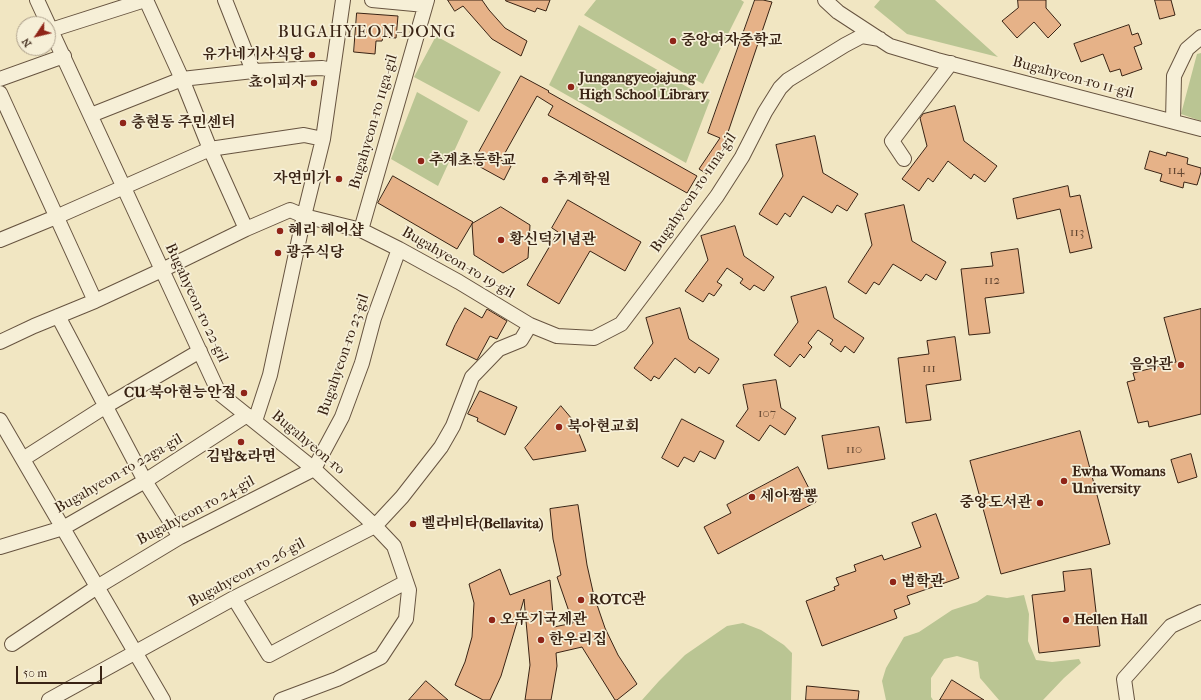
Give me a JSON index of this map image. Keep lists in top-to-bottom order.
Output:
{
  "streets": {
    "street": [
      "Bugahyeon-ro 11-gil",
      "Bugahyeon-ro 11ga-gil",
      "Bugahyeon-ro 11na-gil",
      "Bugahyeon-ro 19-gil",
      "Bugahyeon-ro 22-gil",
      "Bugahyeon-ro 23-gil",
      "Bugahyeon-ro",
      "Bugahyeon-ro 22ga-gil",
      "Bugahyeon-ro 24-gil",
      "Bugahyeon-ro 26-gil"
    ]
  },
  "crossings": [
    ["Bugahyeon-ro 11-gil", "Bugahyeon-ro 11na-gil"],
    ["Bugahyeon-ro 11ga-gil", "Bugahyeon-ro 19-gil"],
    ["Bugahyeon-ro 11na-gil", "Bugahyeon-ro 19-gil"],
    ["Bugahyeon-ro 19-gil", "Bugahyeon-ro 23-gil"],
    ["Bugahyeon-ro 19-gil", "Bugahyeon-ro"],
    ["Bugahyeon-ro 19-gil", "Bugahyeon-ro 26-gil"],
    ["Bugahyeon-ro 22-gil", "Bugahyeon-ro"],
    ["Bugahyeon-ro 22-gil", "Bugahyeon-ro 22ga-gil"],
    ["Bugahyeon-ro 23-gil", "Bugahyeon-ro"],
    ["Bugahyeon-ro 23-gil", "Bugahyeon-ro 24-gil"],
    ["Bugahyeon-ro", "Bugahyeon-ro 22ga-gil"],
    ["Bugahyeon-ro", "Bugahyeon-ro 24-gil"],
    ["Bugahyeon-ro", "Bugahyeon-ro 26-gil"]
  ],
  "districts": ["BUGAHYEON-DONG"],
  "places": [
    "중앙여자중학교",
    "유가네기사식당",
    "쵸이피자",
    "Jungangyeojajung High School Library",
    "충현동 주민센터",
    "추계초등학교",
    "자연미가",
    "추계학원",
    "혜리 헤어샵",
    "황신덕기념관",
    "광주식당",
    "음악관",
    "CU 북아현능안점",
    "북아현교회",
    "김밥&라면",
    "Ewha Womans University",
    "세아짬뽕",
    "중앙도서관",
    "벨라비타(Bellavita)",
    "법학관",
    "ROTC관",
    "오뚜기국제관",
    "Hellen Hall",
    "한우리집"
  ],
  "house_numbers": [
    "114",
    "113",
    "112",
    "111",
    "107",
    "110"
  ],
  "scale_bar": "50 m",
  "north": "bottom left"
}
